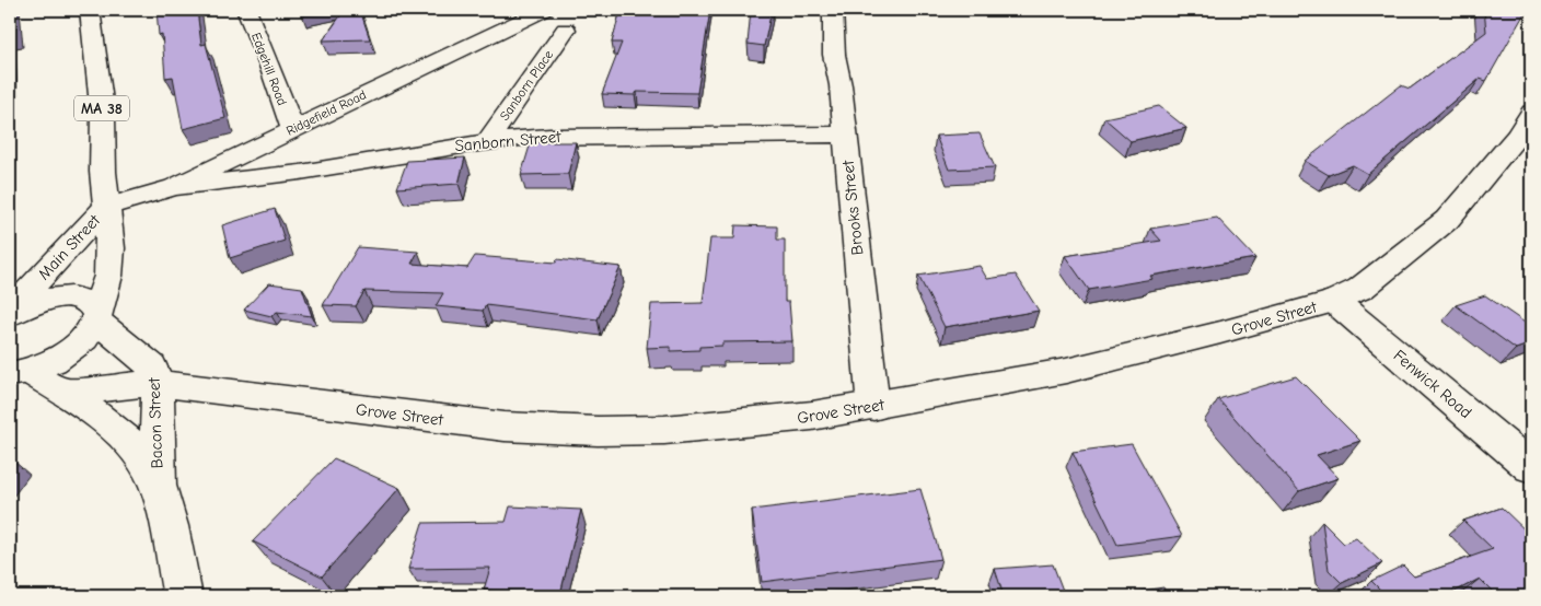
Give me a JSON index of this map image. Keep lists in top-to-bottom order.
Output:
{
  "streets": {
    "street": [
      "Edgehill Road",
      "Sanborn Place",
      "MA 38",
      "Ridgefield Road",
      "Sanborn Street",
      "Brooks Street",
      "Main Street",
      "Grove Street",
      "Fenwick Road",
      "Bacon Street"
    ]
  },
  "crossings": [
    ["Edgehill Road", "Ridgefield Road"],
    ["Sanborn Place", "Sanborn Street"],
    ["MA 38", "Main Street"],
    ["MA 38", "Bacon Street"],
    ["Ridgefield Road", "Sanborn Street"],
    ["Ridgefield Road", "Main Street"],
    ["Sanborn Street", "Brooks Street"],
    ["Brooks Street", "Grove Street"],
    ["Main Street", "Bacon Street"],
    ["Grove Street", "Fenwick Road"],
    ["Grove Street", "Bacon Street"]
  ]
}
